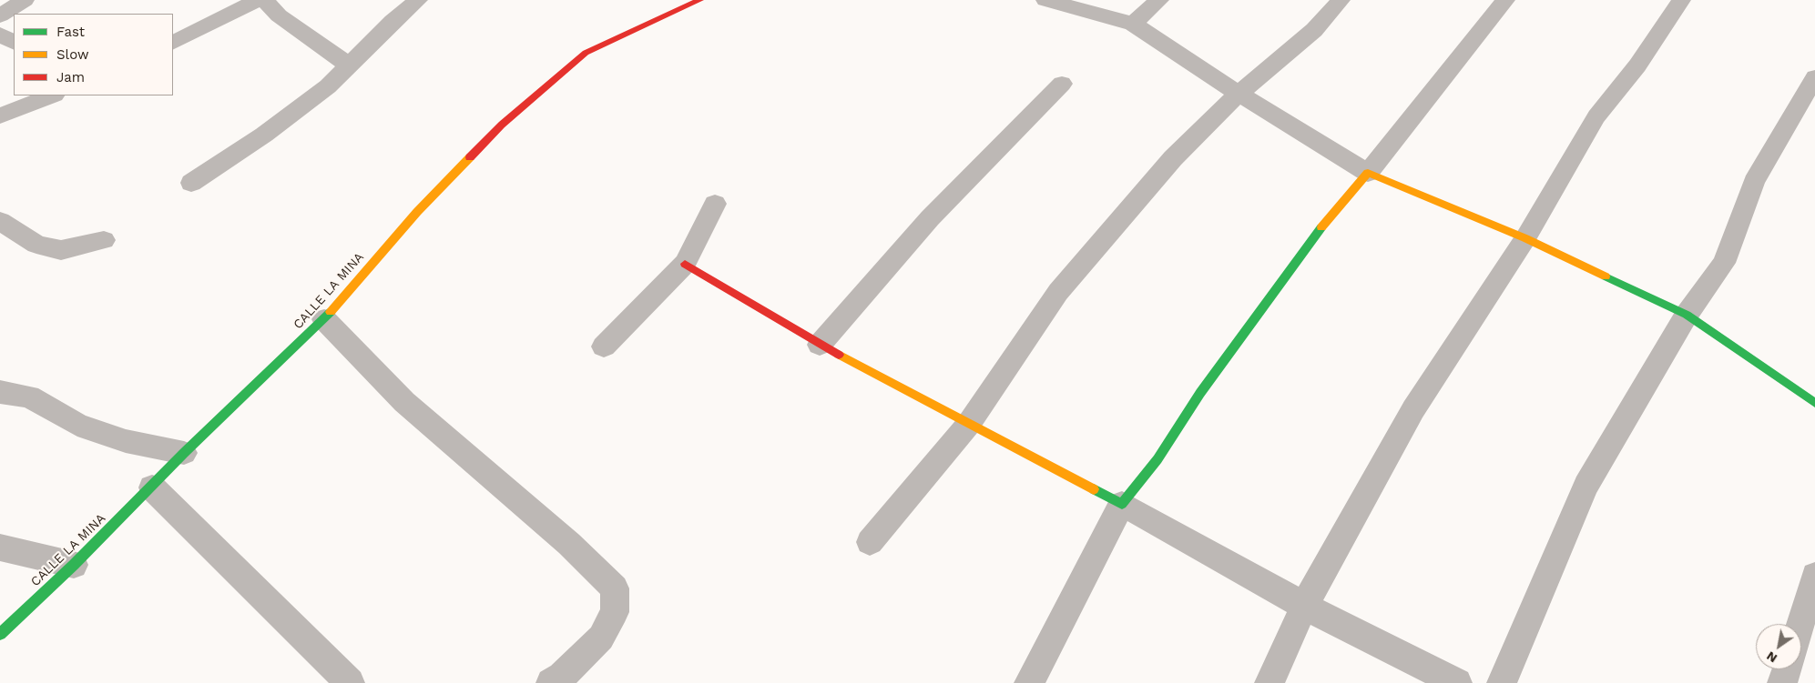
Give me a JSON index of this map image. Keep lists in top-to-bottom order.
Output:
{
  "streets": {
    "street": ["CALLE LA MINA"]
  },
  "legend": ["Fast", "Slow", "Jam"],
  "north": "bottom left"
}
